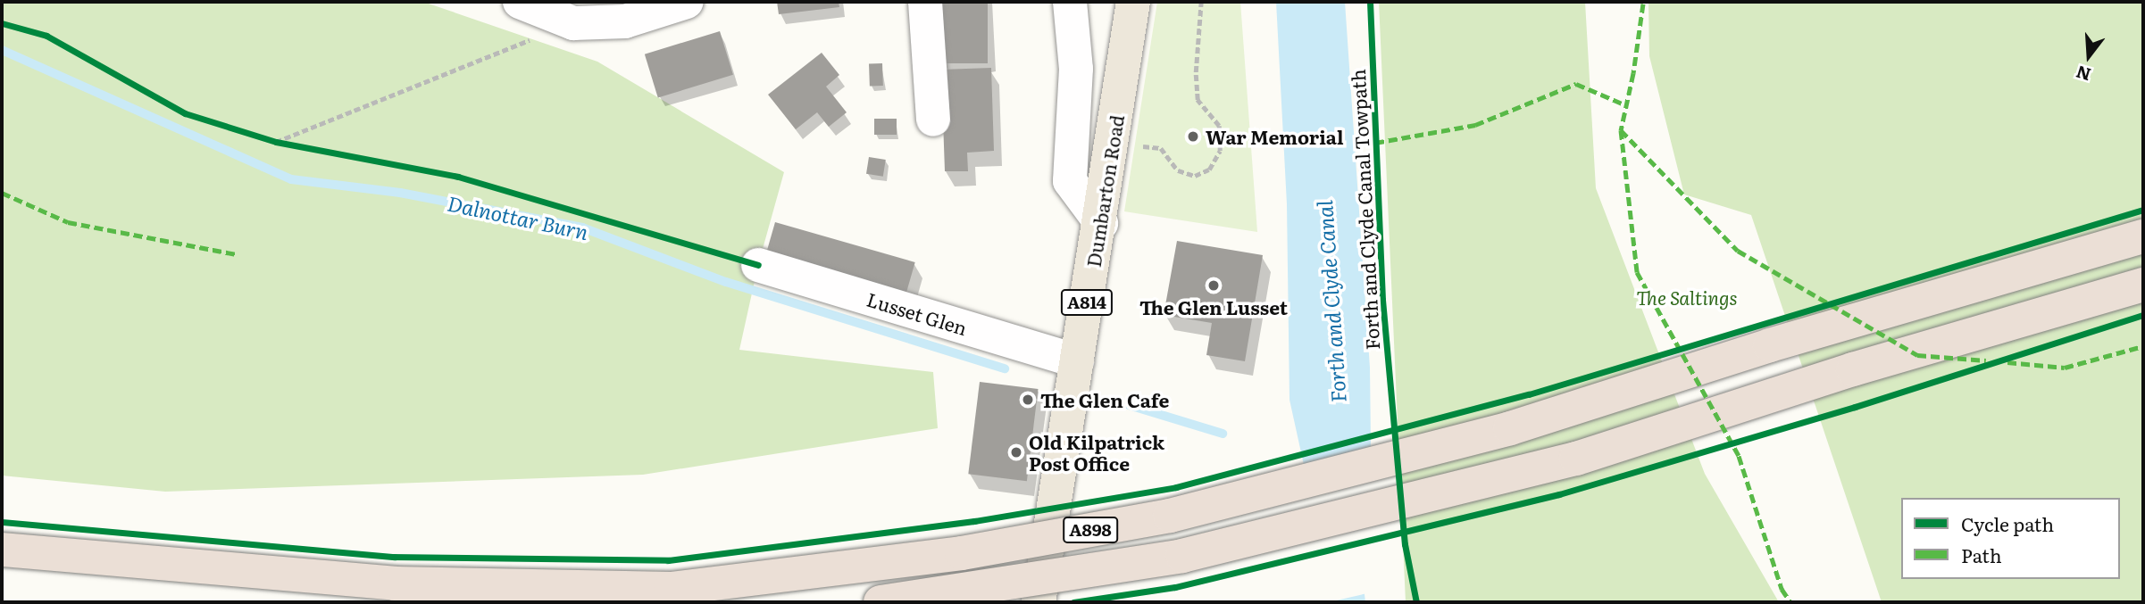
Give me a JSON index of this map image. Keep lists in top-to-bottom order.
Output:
{
  "streets": {
    "highway": ["A898"],
    "main road": ["Dumbarton Road", "A814"],
    "street": ["Lusset Glen"],
    "cycle path": ["Forth and Clyde Canal Towpath"]
  },
  "crossings": [
    ["Dumbarton Road", "Lusset Glen"]
  ],
  "water": ["Dalnottar Burn", "Forth and Clyde Canal"],
  "parks": ["The Saltings"],
  "places": [
    "War Memorial",
    "The Glen Lusset",
    "The Glen Cafe",
    "Old Kilpatrick Post Office"
  ],
  "legend": ["Cycle path", "Path"],
  "north": "bottom"
}
